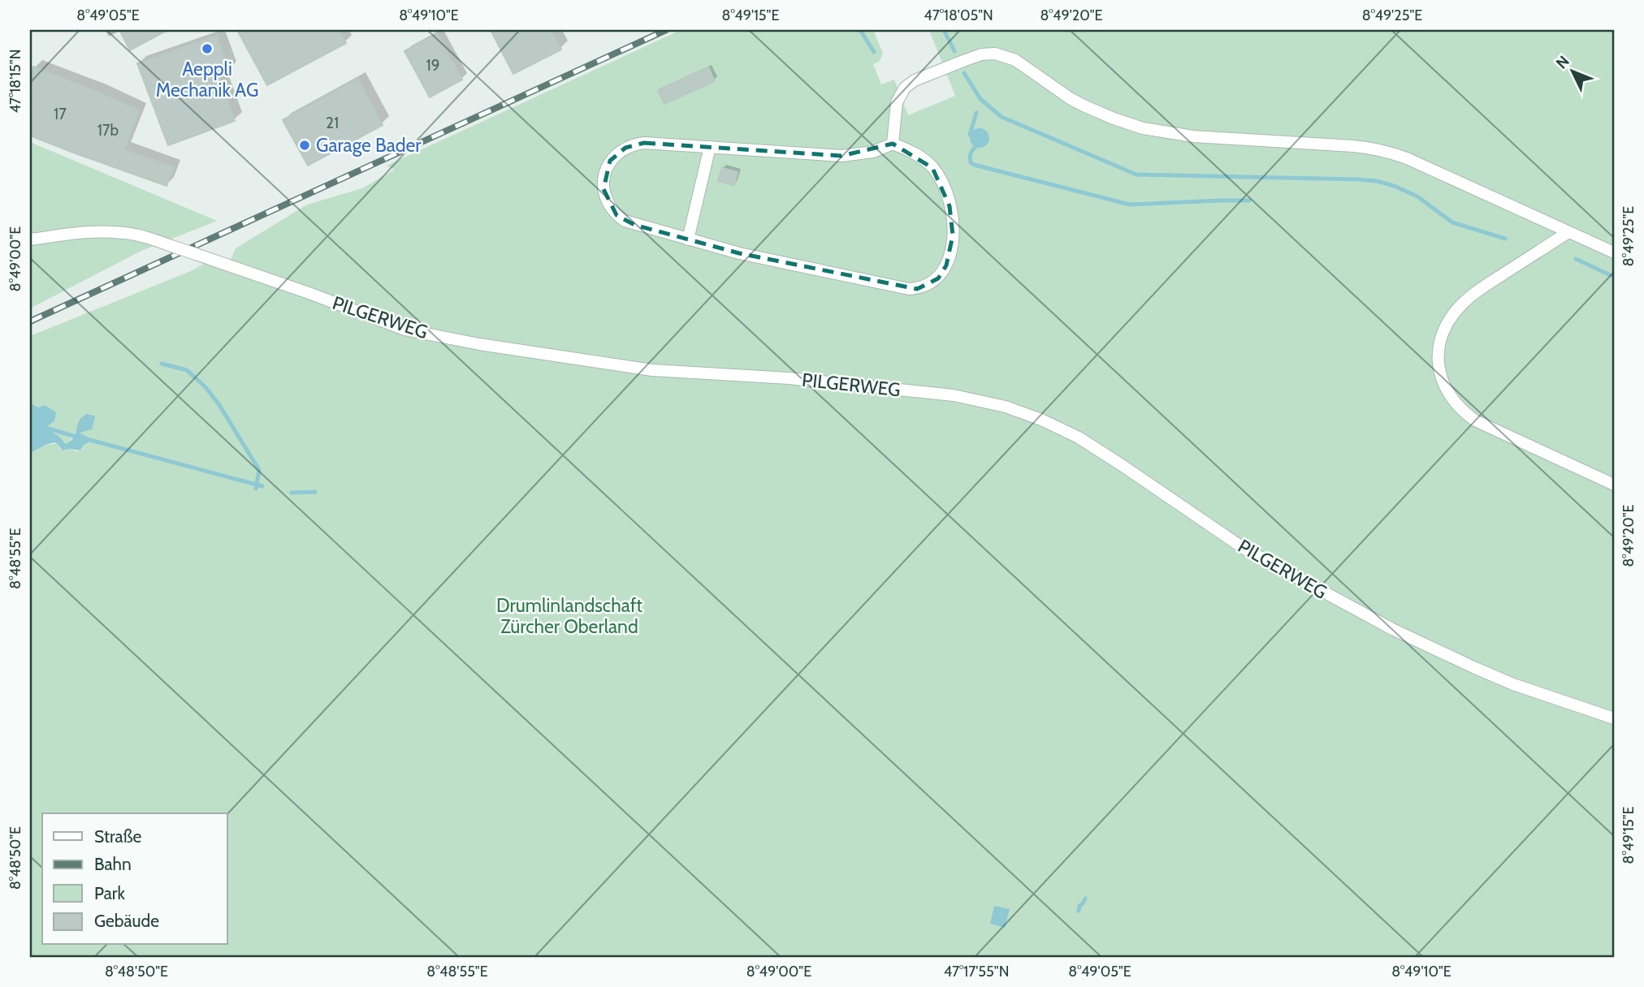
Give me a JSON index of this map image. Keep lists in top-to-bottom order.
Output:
{
  "streets": {
    "street": ["PILGERWEG"]
  },
  "parks": ["Drumlinlandschaft Zürcher Oberland"],
  "places": ["Aeppli Mechanik AG", "Garage Bader"],
  "house_numbers": [
    "19",
    "17",
    "21",
    "17b"
  ],
  "legend": [
    "Straße",
    "Bahn",
    "Park",
    "Gebäude"
  ],
  "north": "top left",
  "coordinates": [
    "8°49'05\"E",
    "8°49'10\"E",
    "8°49'15\"E",
    "47°18'05\"N",
    "8°49'20\"E",
    "8°49'25\"E",
    "47°18'15\"N",
    "8°49'00\"E",
    "8°48'55\"E",
    "8°48'50\"E",
    "47°17'55\"N"
  ]
}
